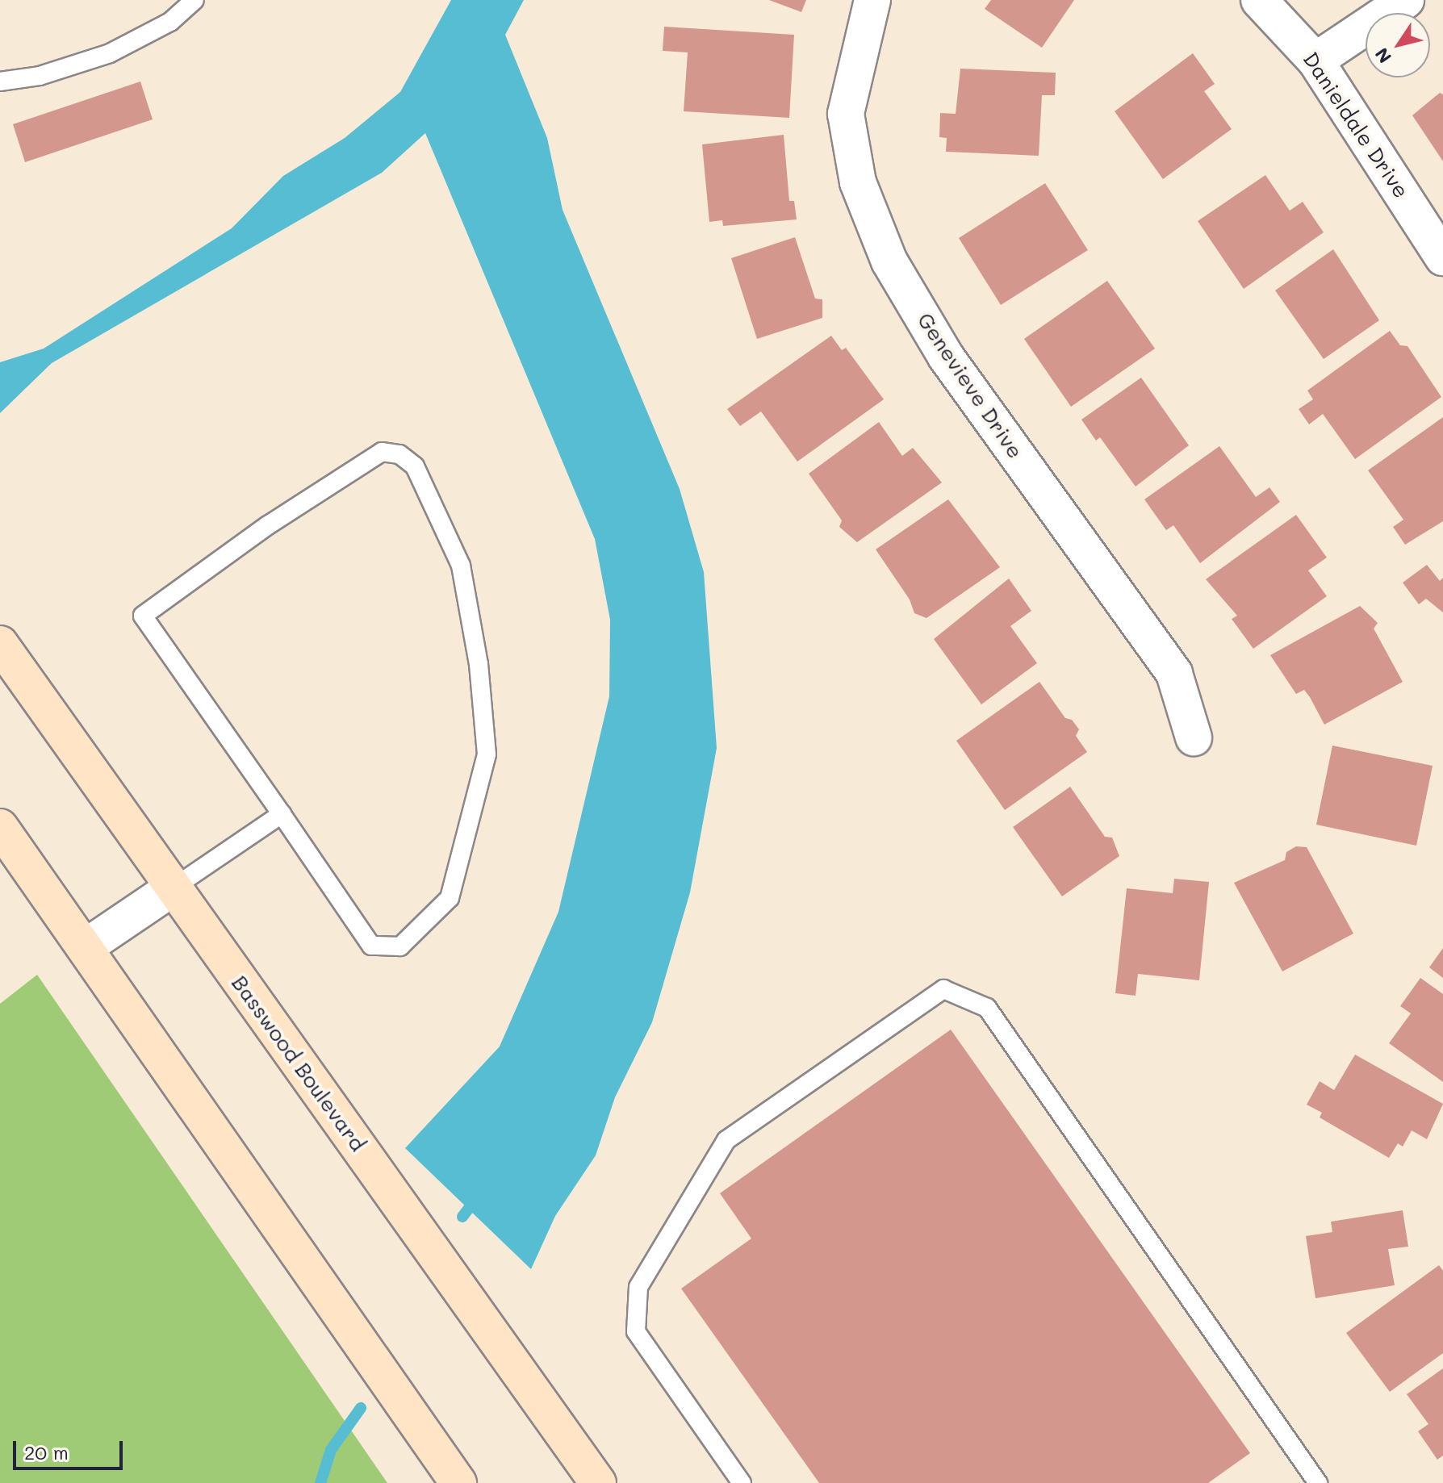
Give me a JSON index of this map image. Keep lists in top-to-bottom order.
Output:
{
  "streets": {
    "main road": ["Basswood Boulevard"],
    "street": ["Danieldale Drive", "Genevieve Drive"]
  },
  "scale_bar": "20 m",
  "north": "bottom left"
}
